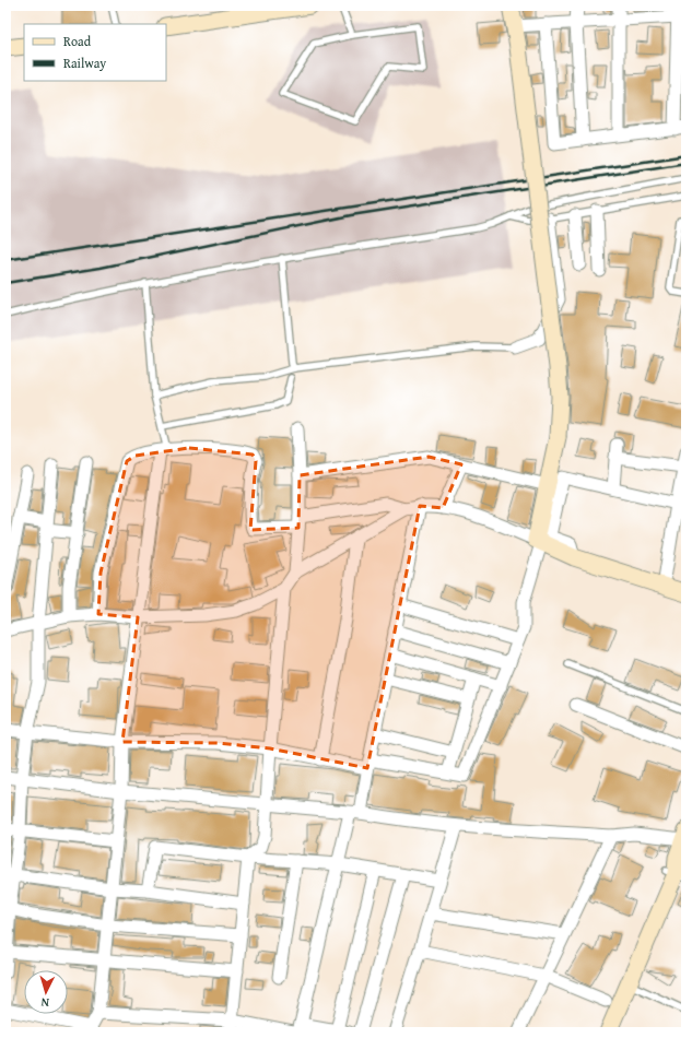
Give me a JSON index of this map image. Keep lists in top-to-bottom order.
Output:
{
  "legend": ["Road", "Railway"],
  "north": "bottom"
}
